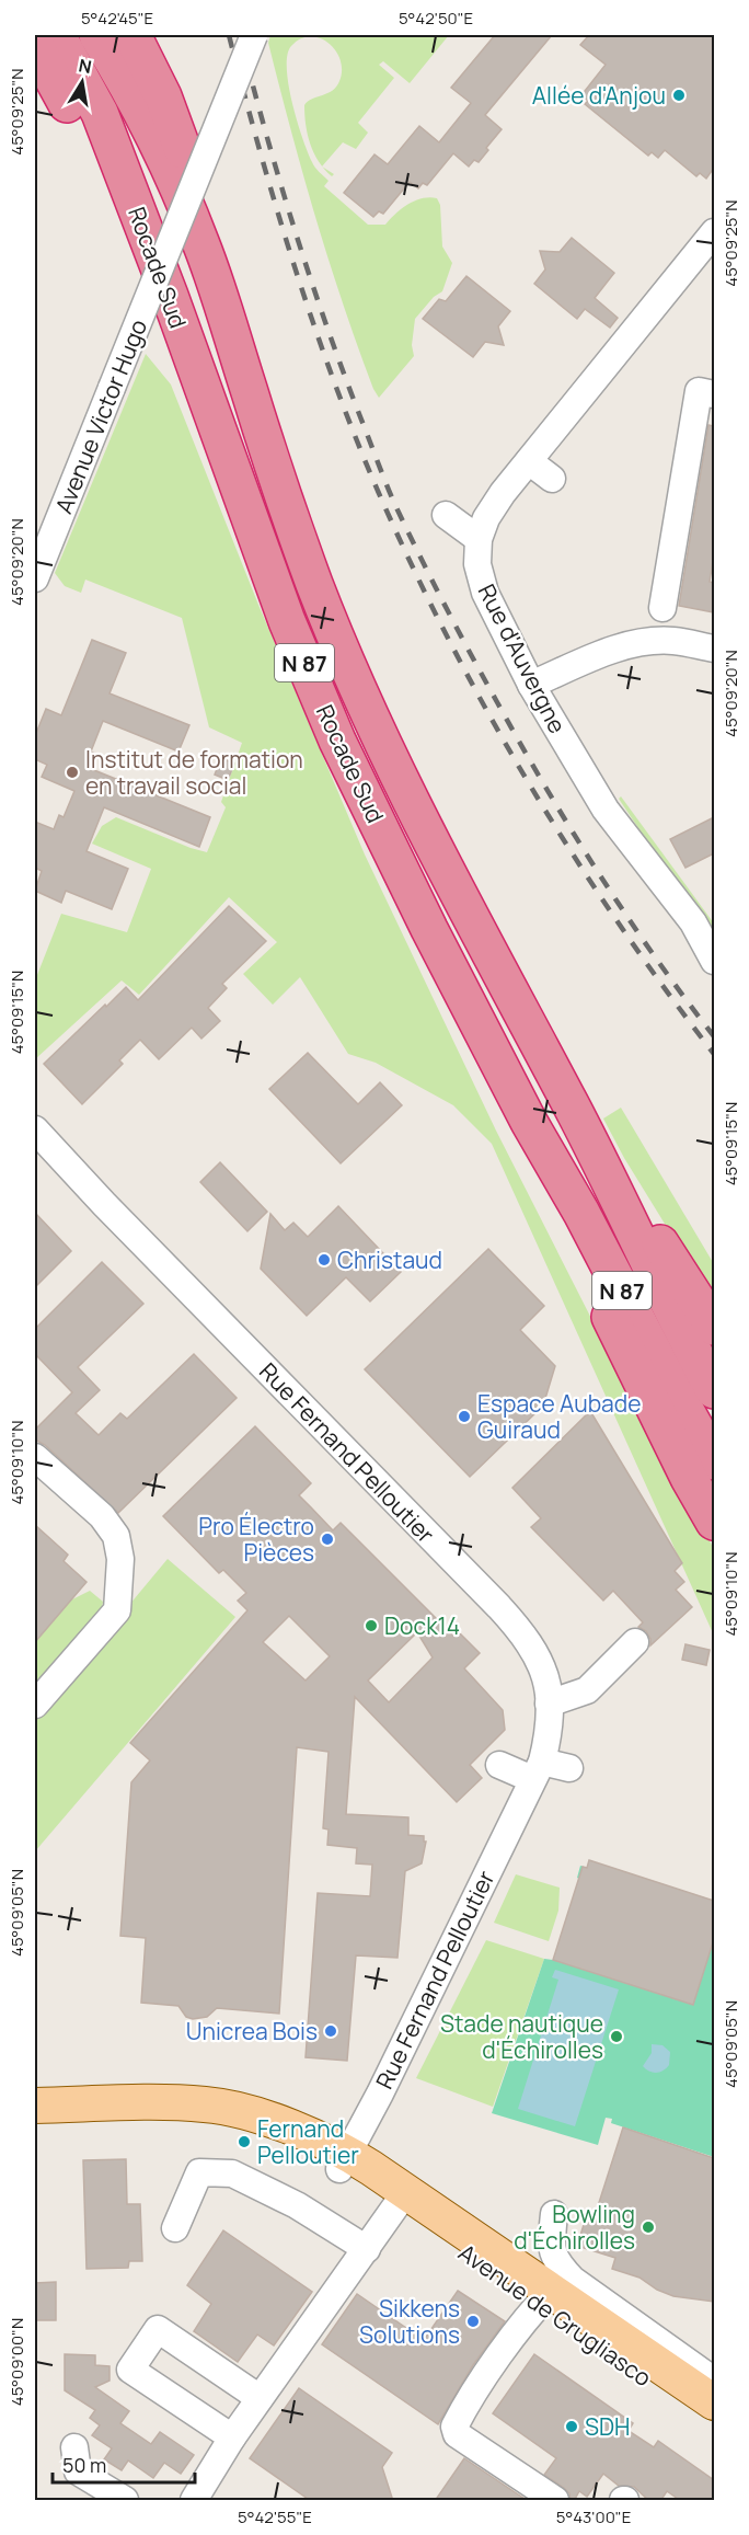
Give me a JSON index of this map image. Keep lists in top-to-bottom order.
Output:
{
  "streets": {
    "highway": ["Rocade Sud", "N 87"],
    "main road": ["Avenue de Grugliasco"],
    "street": ["Avenue Victor Hugo", "Rue d'Auvergne", "Rue Fernand Pelloutier"]
  },
  "crossings": [
    ["Rue Fernand Pelloutier", "Avenue de Grugliasco"]
  ],
  "places": [
    "Allée d'Anjou",
    "Institut de formation en travail social",
    "Christaud",
    "Espace Aubade Guiraud",
    "Pro Électro Pièces",
    "Dock14",
    "Unicrea Bois",
    "Stade nautique d'Échirolles",
    "Fernand Pelloutier",
    "Bowling d'Échirolles",
    "Sikkens Solutions",
    "SDH"
  ],
  "scale_bar": "50 m",
  "north": "top",
  "coordinates": [
    "5°42'45\"E",
    "5°42'50\"E",
    "45°09'25\"N",
    "45°09'20\"N",
    "45°09'15\"N",
    "45°09'10\"N",
    "45°09'05\"N",
    "45°09'00\"N",
    "5°42'55\"E",
    "5°43'00\"E"
  ]
}
